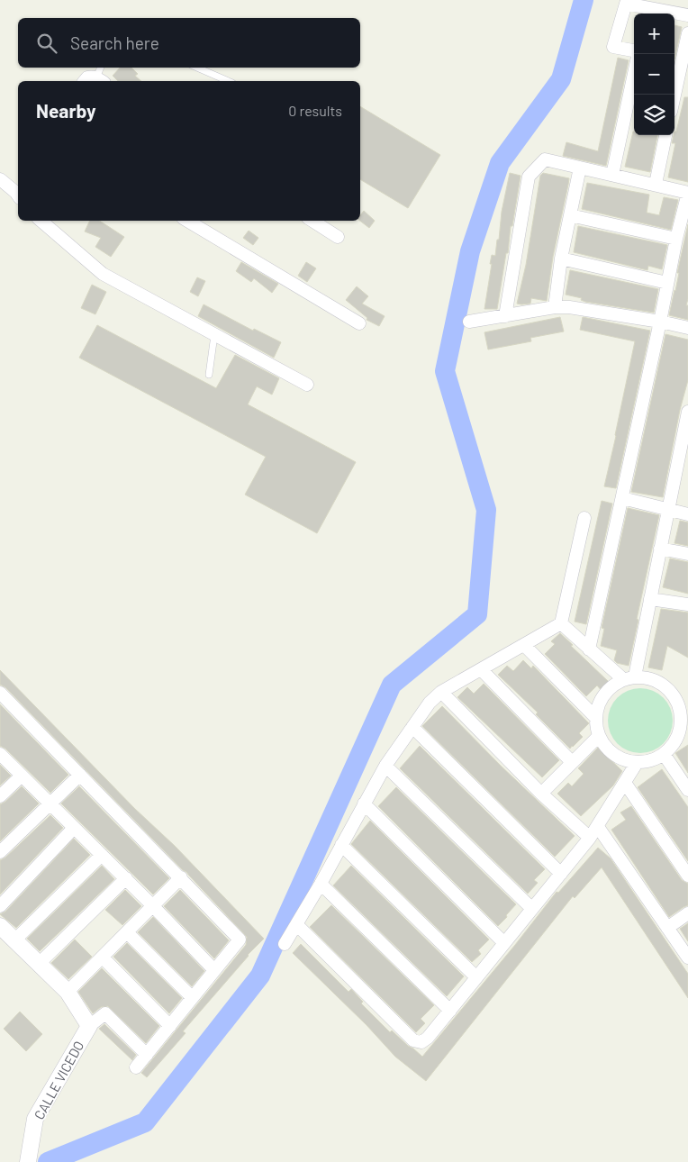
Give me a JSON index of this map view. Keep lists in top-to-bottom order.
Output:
{
  "streets": {
    "street": ["CALLE VICEDO"]
  },
  "page": {
    "map_buttons": ["+", "−"],
    "search": "Search here",
    "heading": ["Nearby", "0 results"]
  }
}
